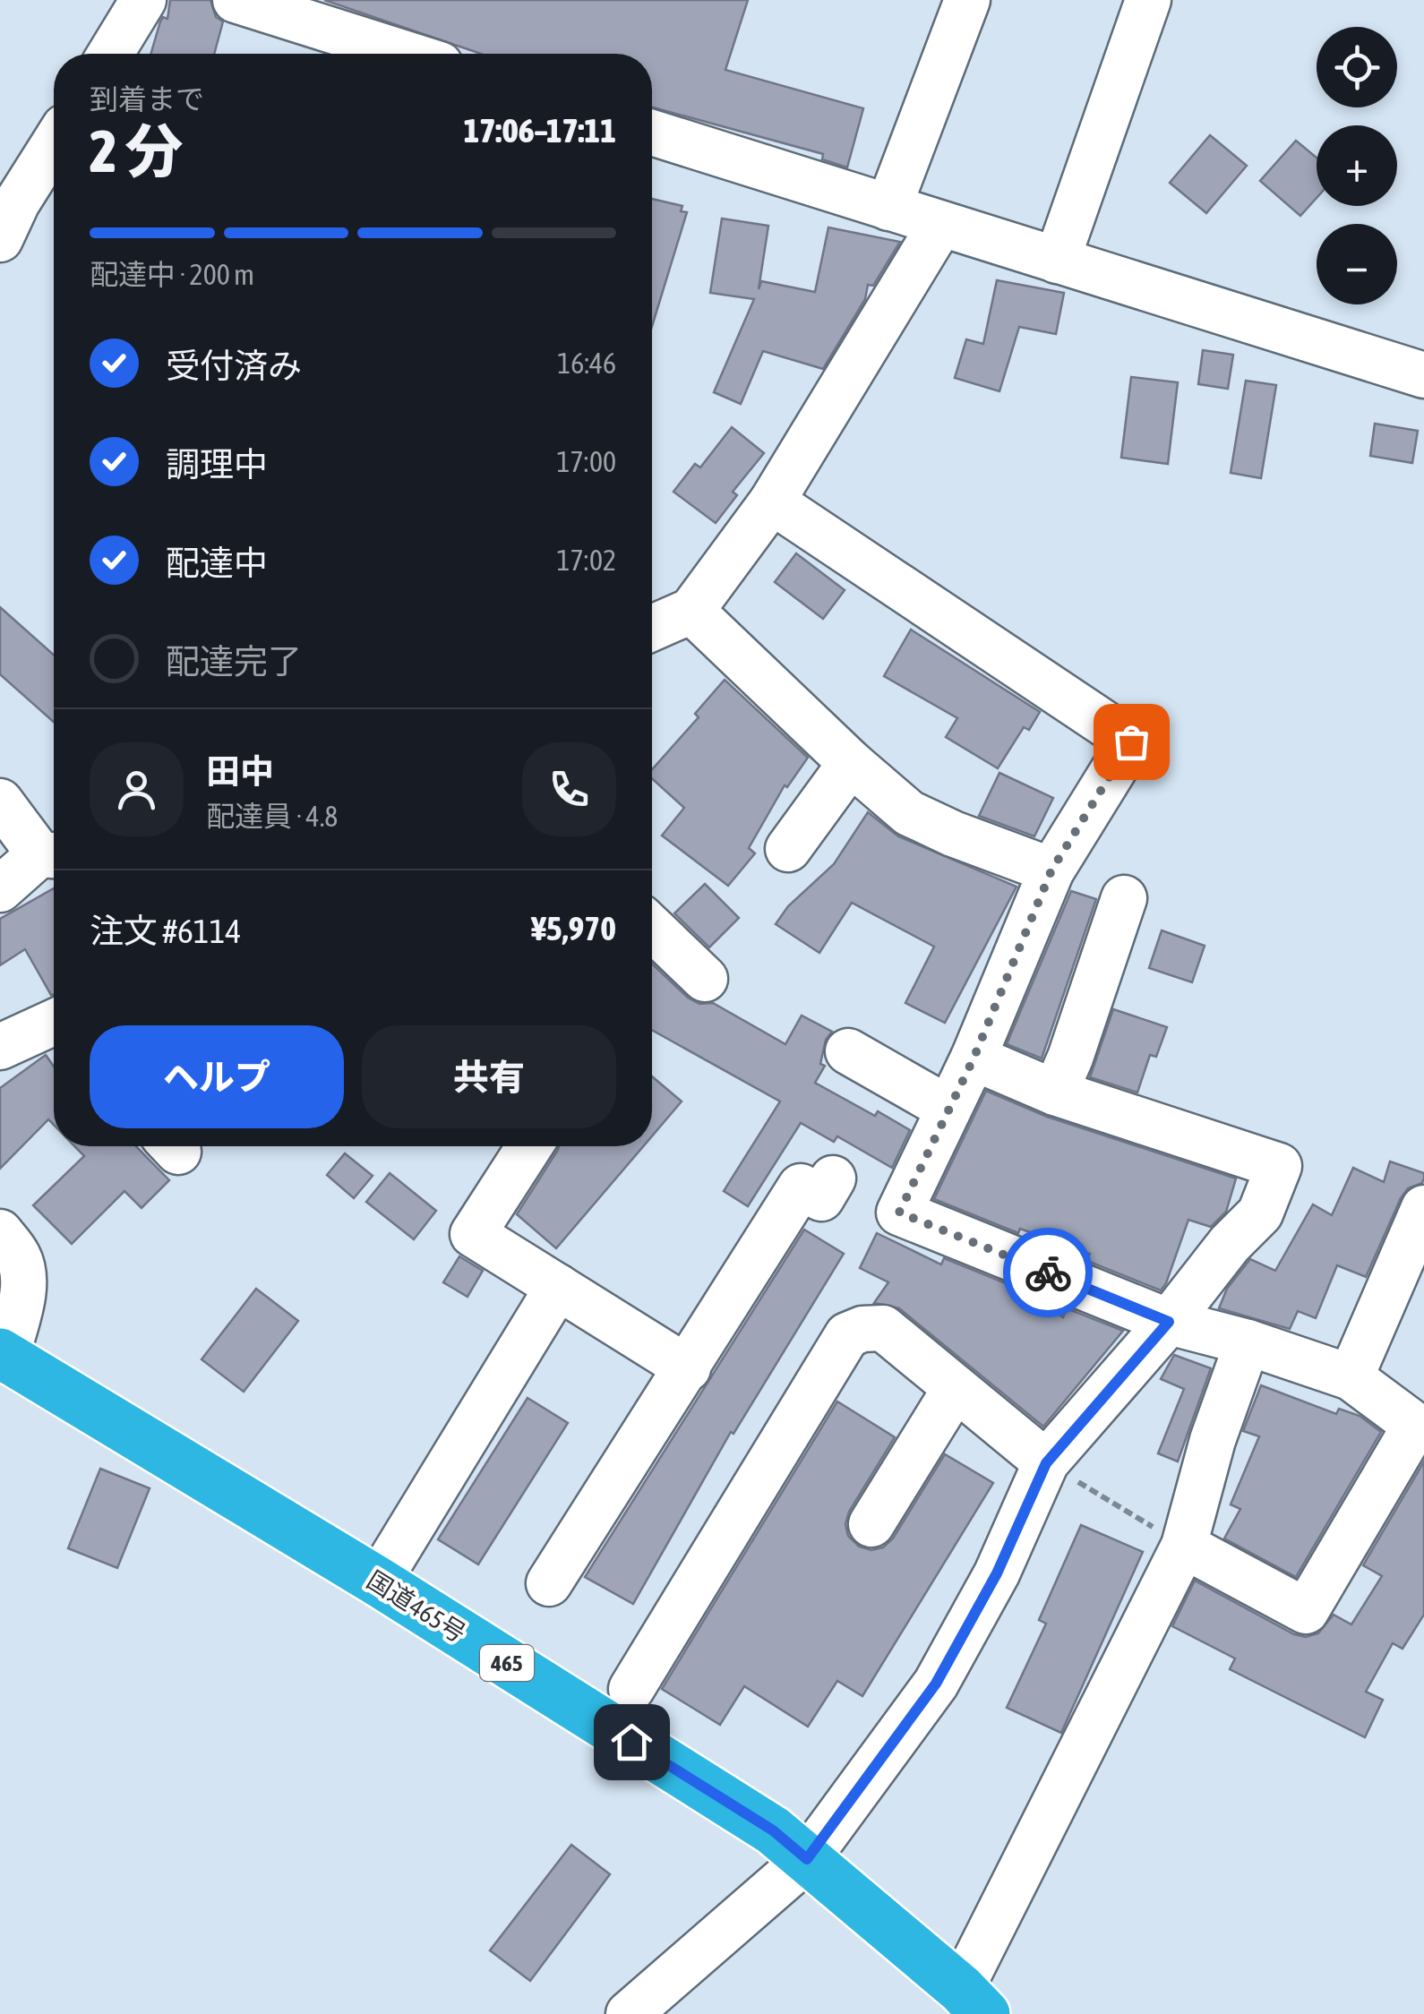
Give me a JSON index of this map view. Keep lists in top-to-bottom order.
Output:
{
  "streets": {
    "highway": ["国道465号", "465"]
  },
  "page": {
    "map_buttons": ["+", "−"],
    "heading": ["2 分", "到着まで", "17:06–17:11"],
    "panel": [
      "田中",
      "配達員 · 4.8",
      "注文 #6114",
      "¥5,970"
    ],
    "bar": "配達中 · 200 m",
    "list": [
      ["受付済み", "16:46"],
      ["調理中", "17:00"],
      ["配達中", "17:02"],
      "配達完了"
    ],
    "buttons": ["ヘルプ", "共有"]
  }
}
